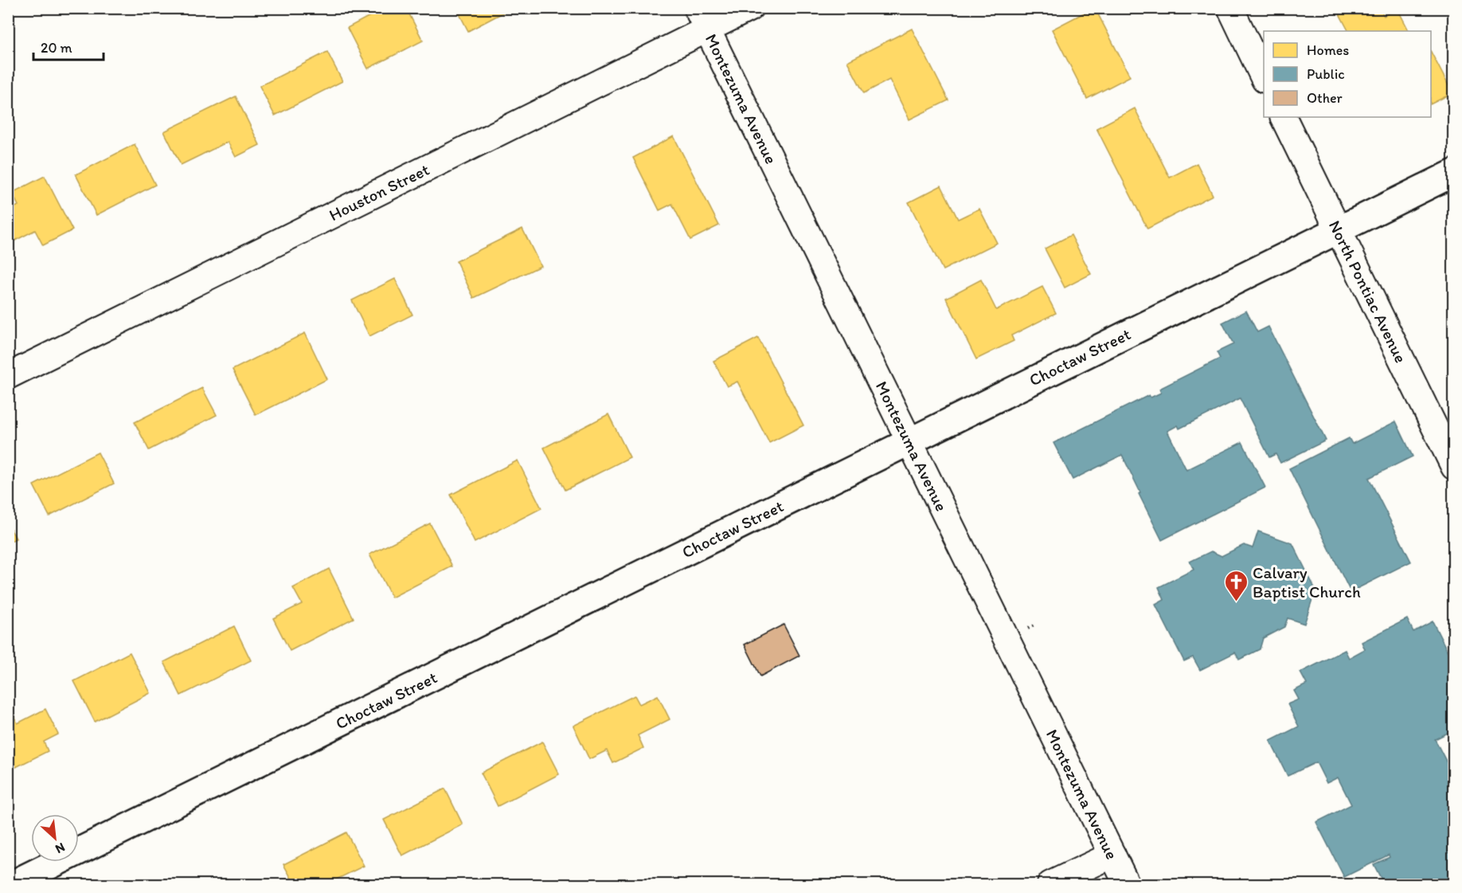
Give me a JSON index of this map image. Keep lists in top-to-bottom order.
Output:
{
  "streets": {
    "street": [
      "Montezuma Avenue",
      "Houston Street",
      "North Pontiac Avenue",
      "Choctaw Street"
    ]
  },
  "crossings": [
    ["Montezuma Avenue", "Houston Street"],
    ["Montezuma Avenue", "Choctaw Street"],
    ["North Pontiac Avenue", "Choctaw Street"]
  ],
  "places": {
    "church": ["Calvary Baptist Church"]
  },
  "legend": ["Homes", "Public", "Other"],
  "scale_bar": "20 m",
  "north": "bottom right"
}
